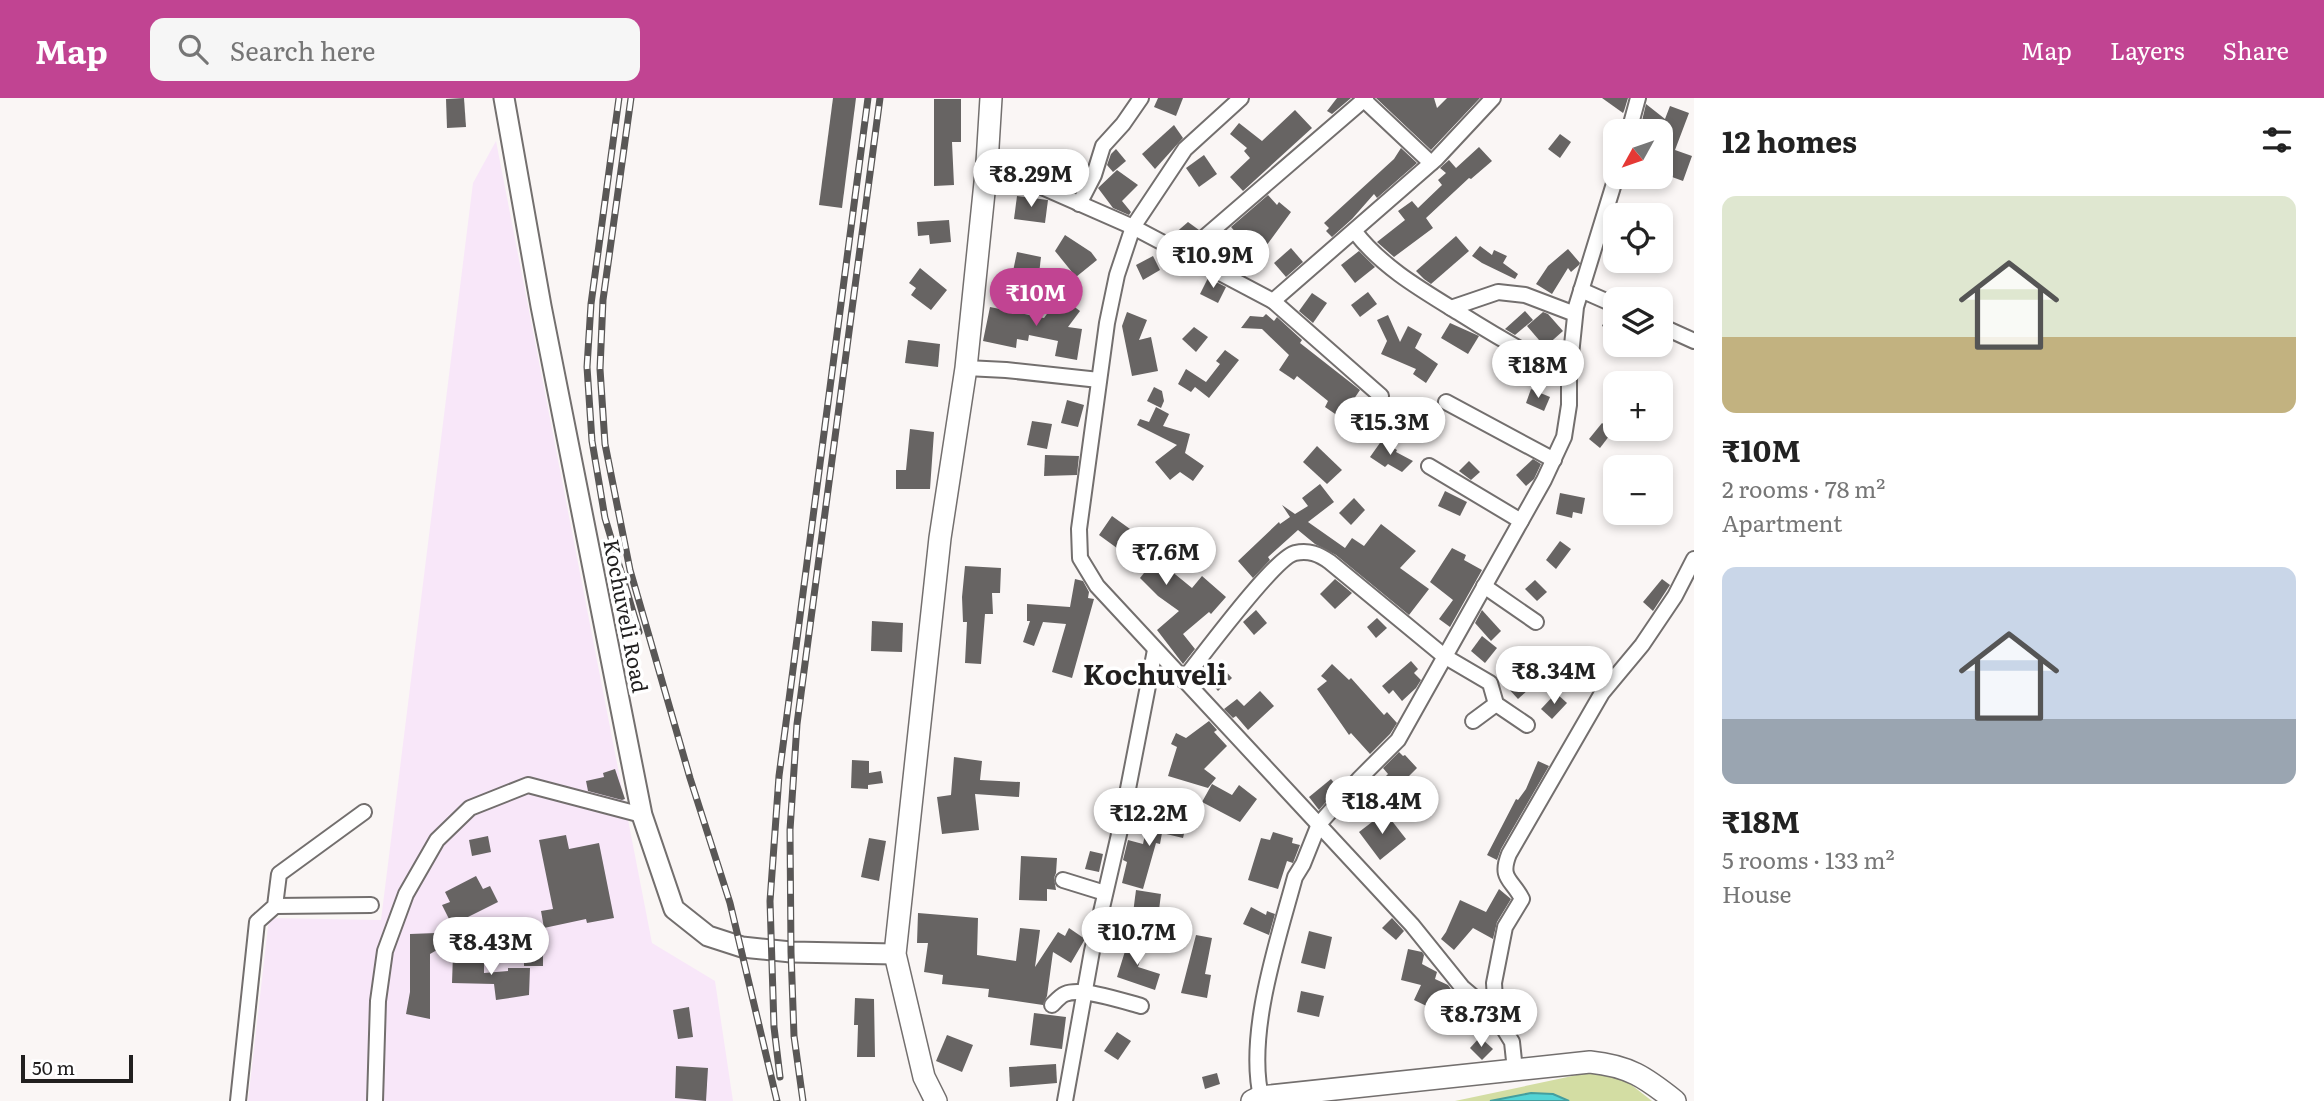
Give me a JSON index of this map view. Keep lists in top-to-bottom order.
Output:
{
  "streets": {
    "street": ["Kochuveli Road"]
  },
  "districts": ["Kochuveli"],
  "scale_bar": "50 m",
  "north": "bottom left",
  "page": {
    "header": "Map",
    "search": "Search here",
    "nav": ["Map", "Layers", "Share"],
    "heading": "12 homes",
    "map_buttons": ["+", "−"],
    "price": [
      "₹8.29M",
      "₹10.9M",
      "₹10M",
      "₹18M",
      "₹15.3M",
      "₹7.6M",
      "₹8.34M",
      "₹18.4M",
      "₹12.2M",
      "₹10.7M",
      "₹8.43M",
      "₹8.73M"
    ],
    "list": [
      {
        "name": "₹10M",
        "note": "2 rooms · 78 m² · Apartment"
      },
      {
        "name": "₹18M",
        "note": "5 rooms · 133 m² · House"
      }
    ],
    "scale": "50 m"
  }
}
